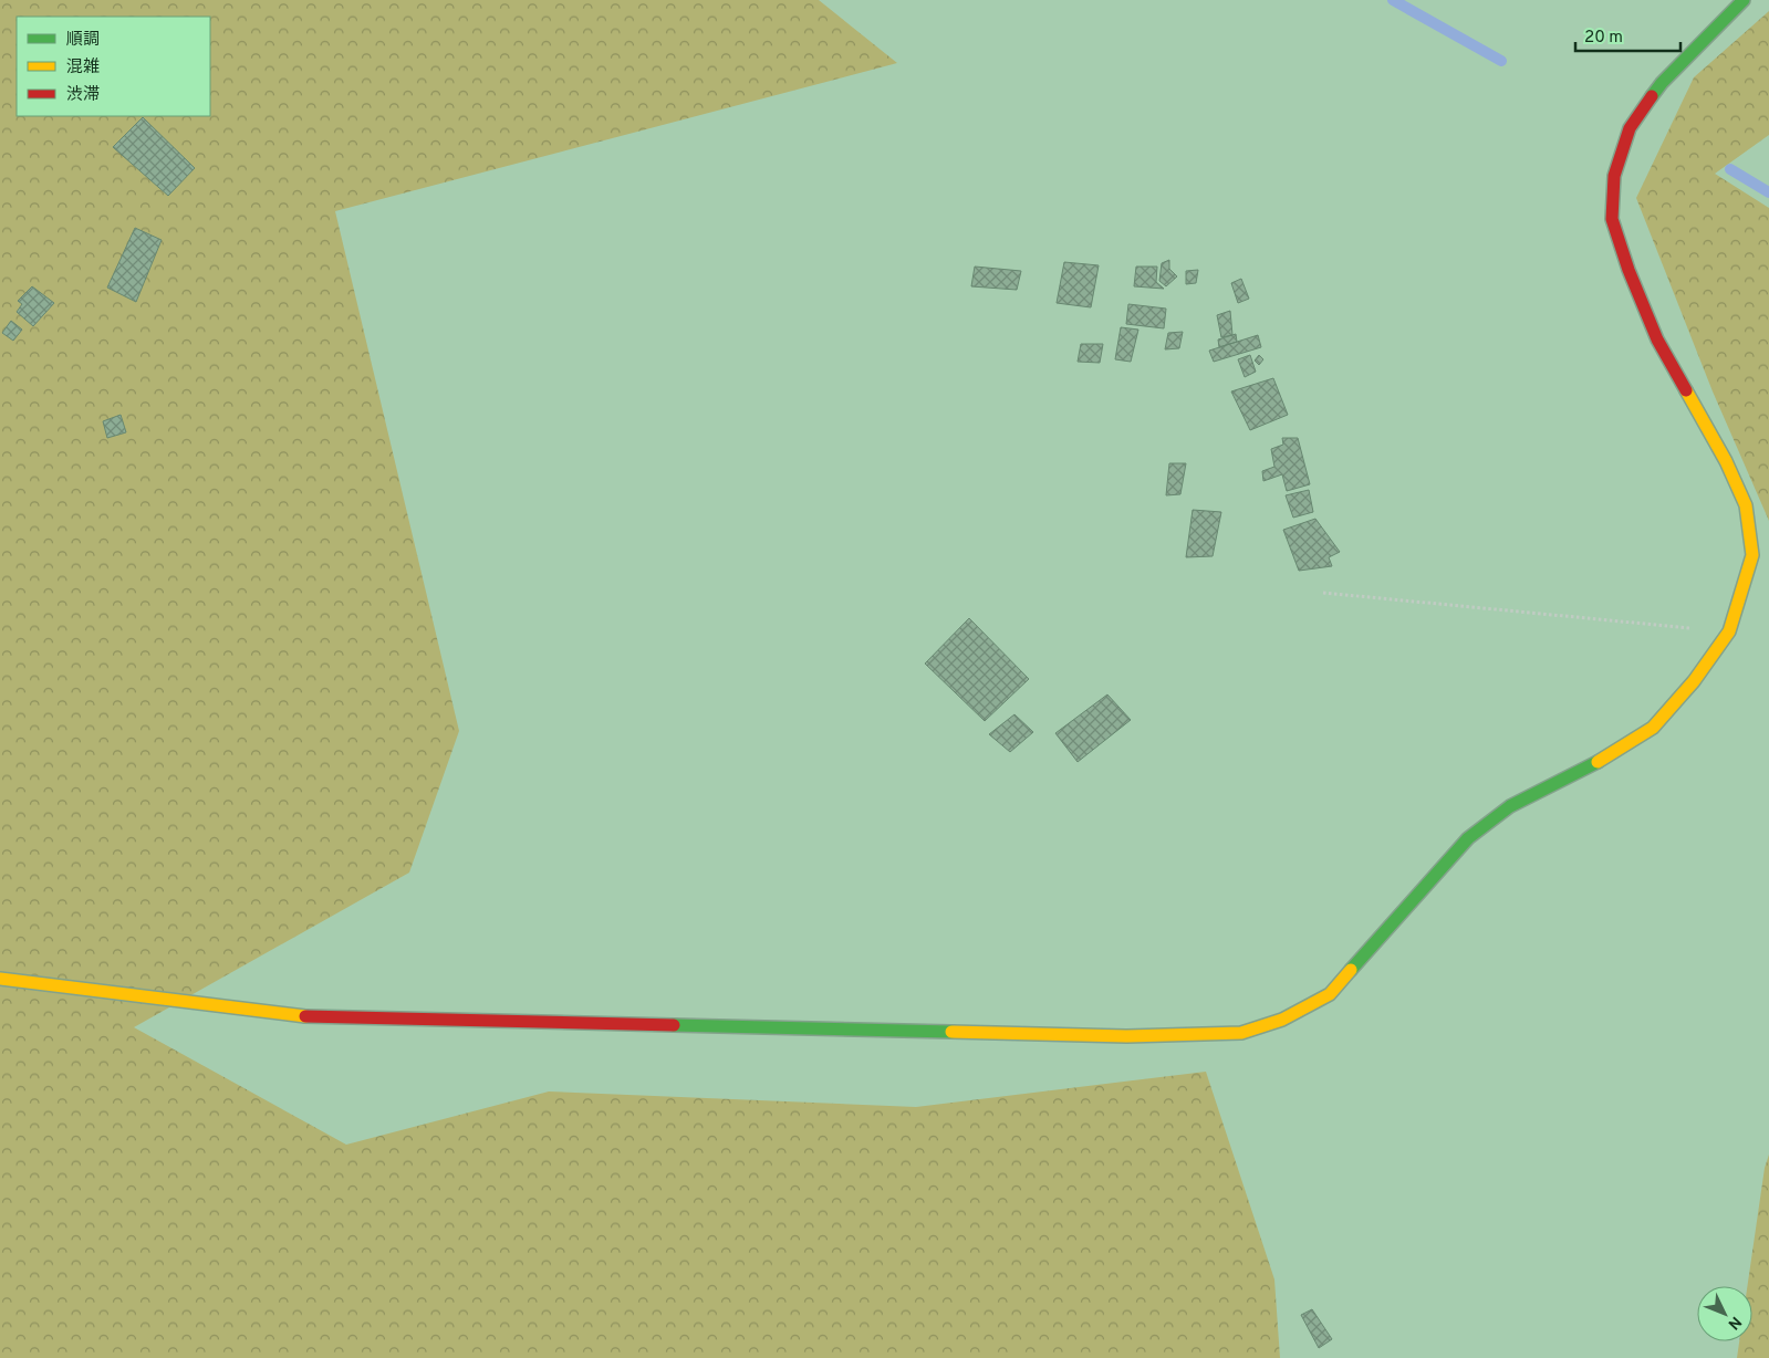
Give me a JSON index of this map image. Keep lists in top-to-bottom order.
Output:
{
  "legend": ["順調", "混雑", "渋滞"],
  "scale_bar": "20 m",
  "north": "bottom right"
}
